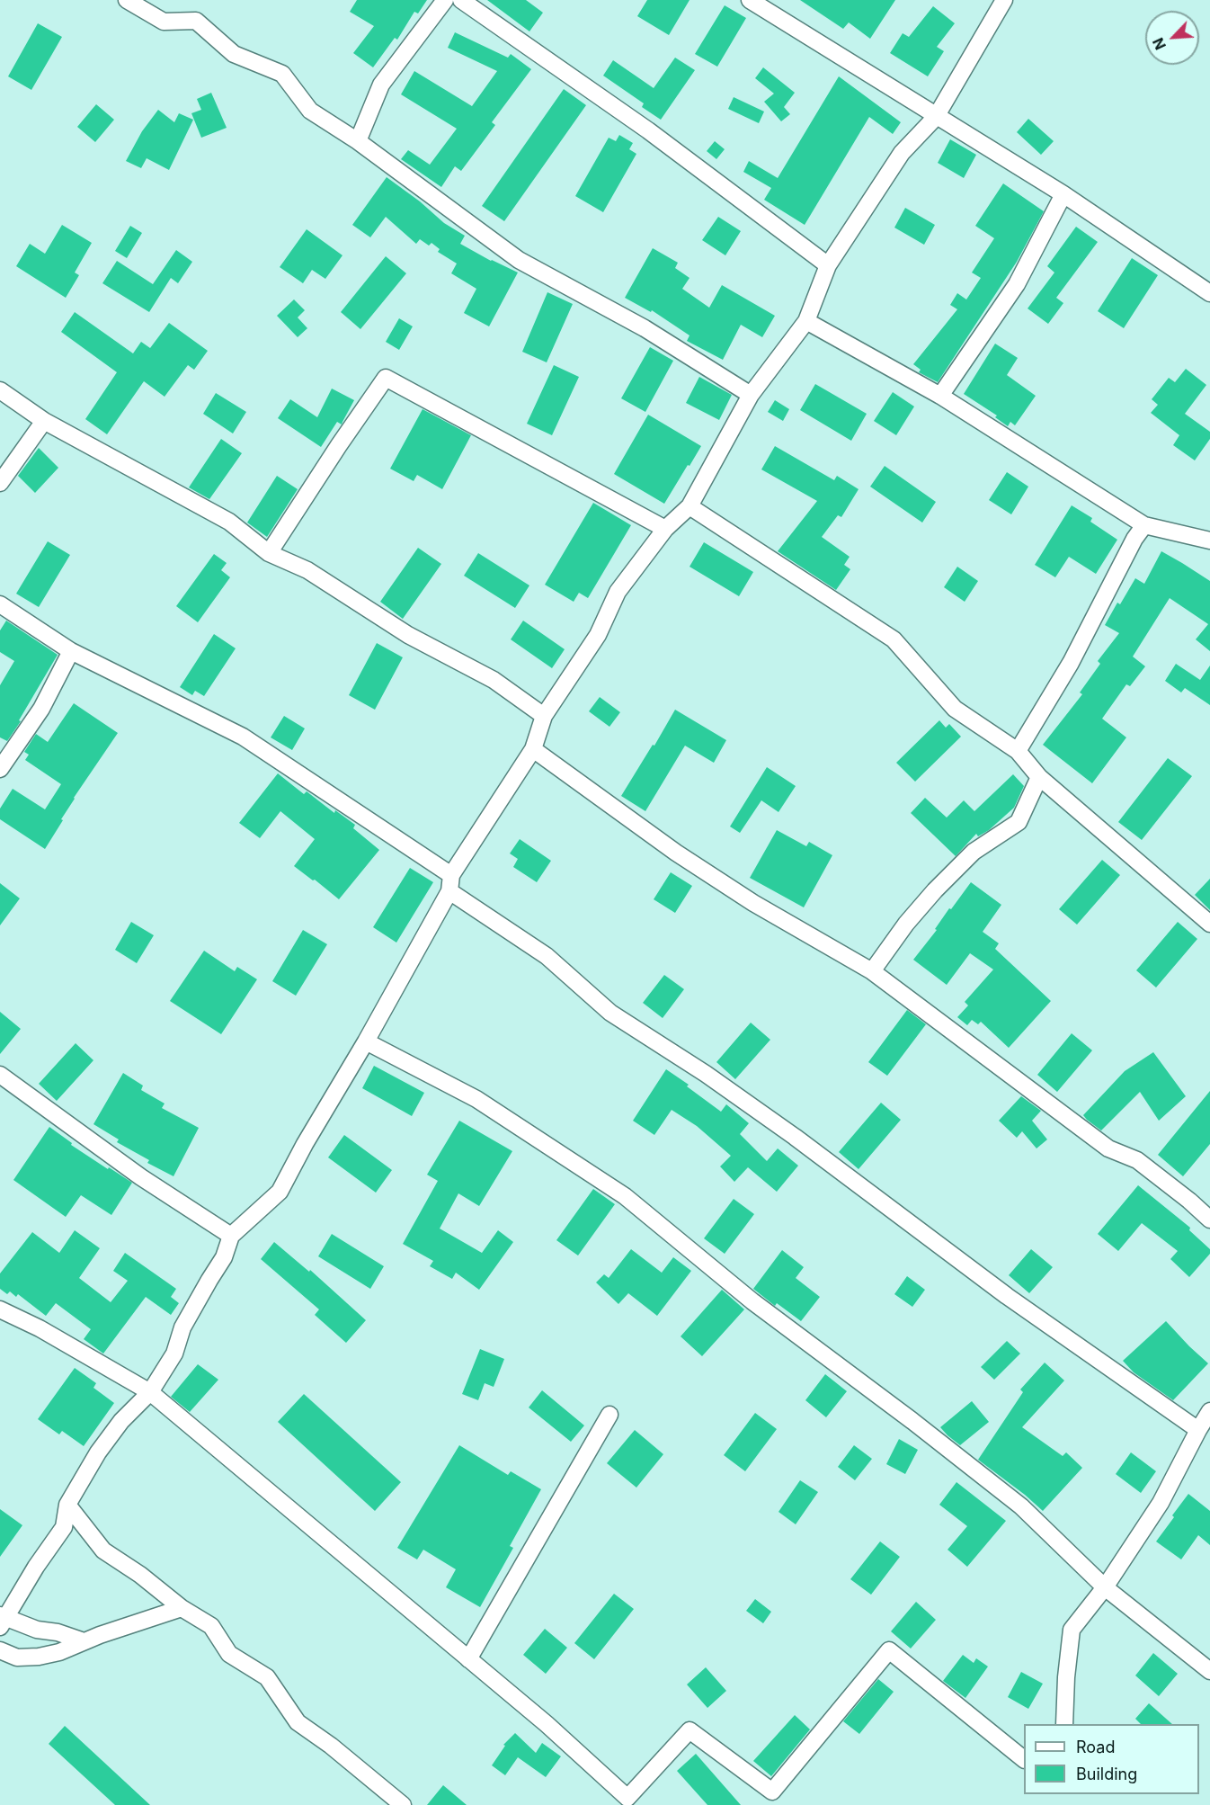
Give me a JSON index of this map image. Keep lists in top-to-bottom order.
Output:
{
  "legend": ["Road", "Building"],
  "north": "bottom left"
}
